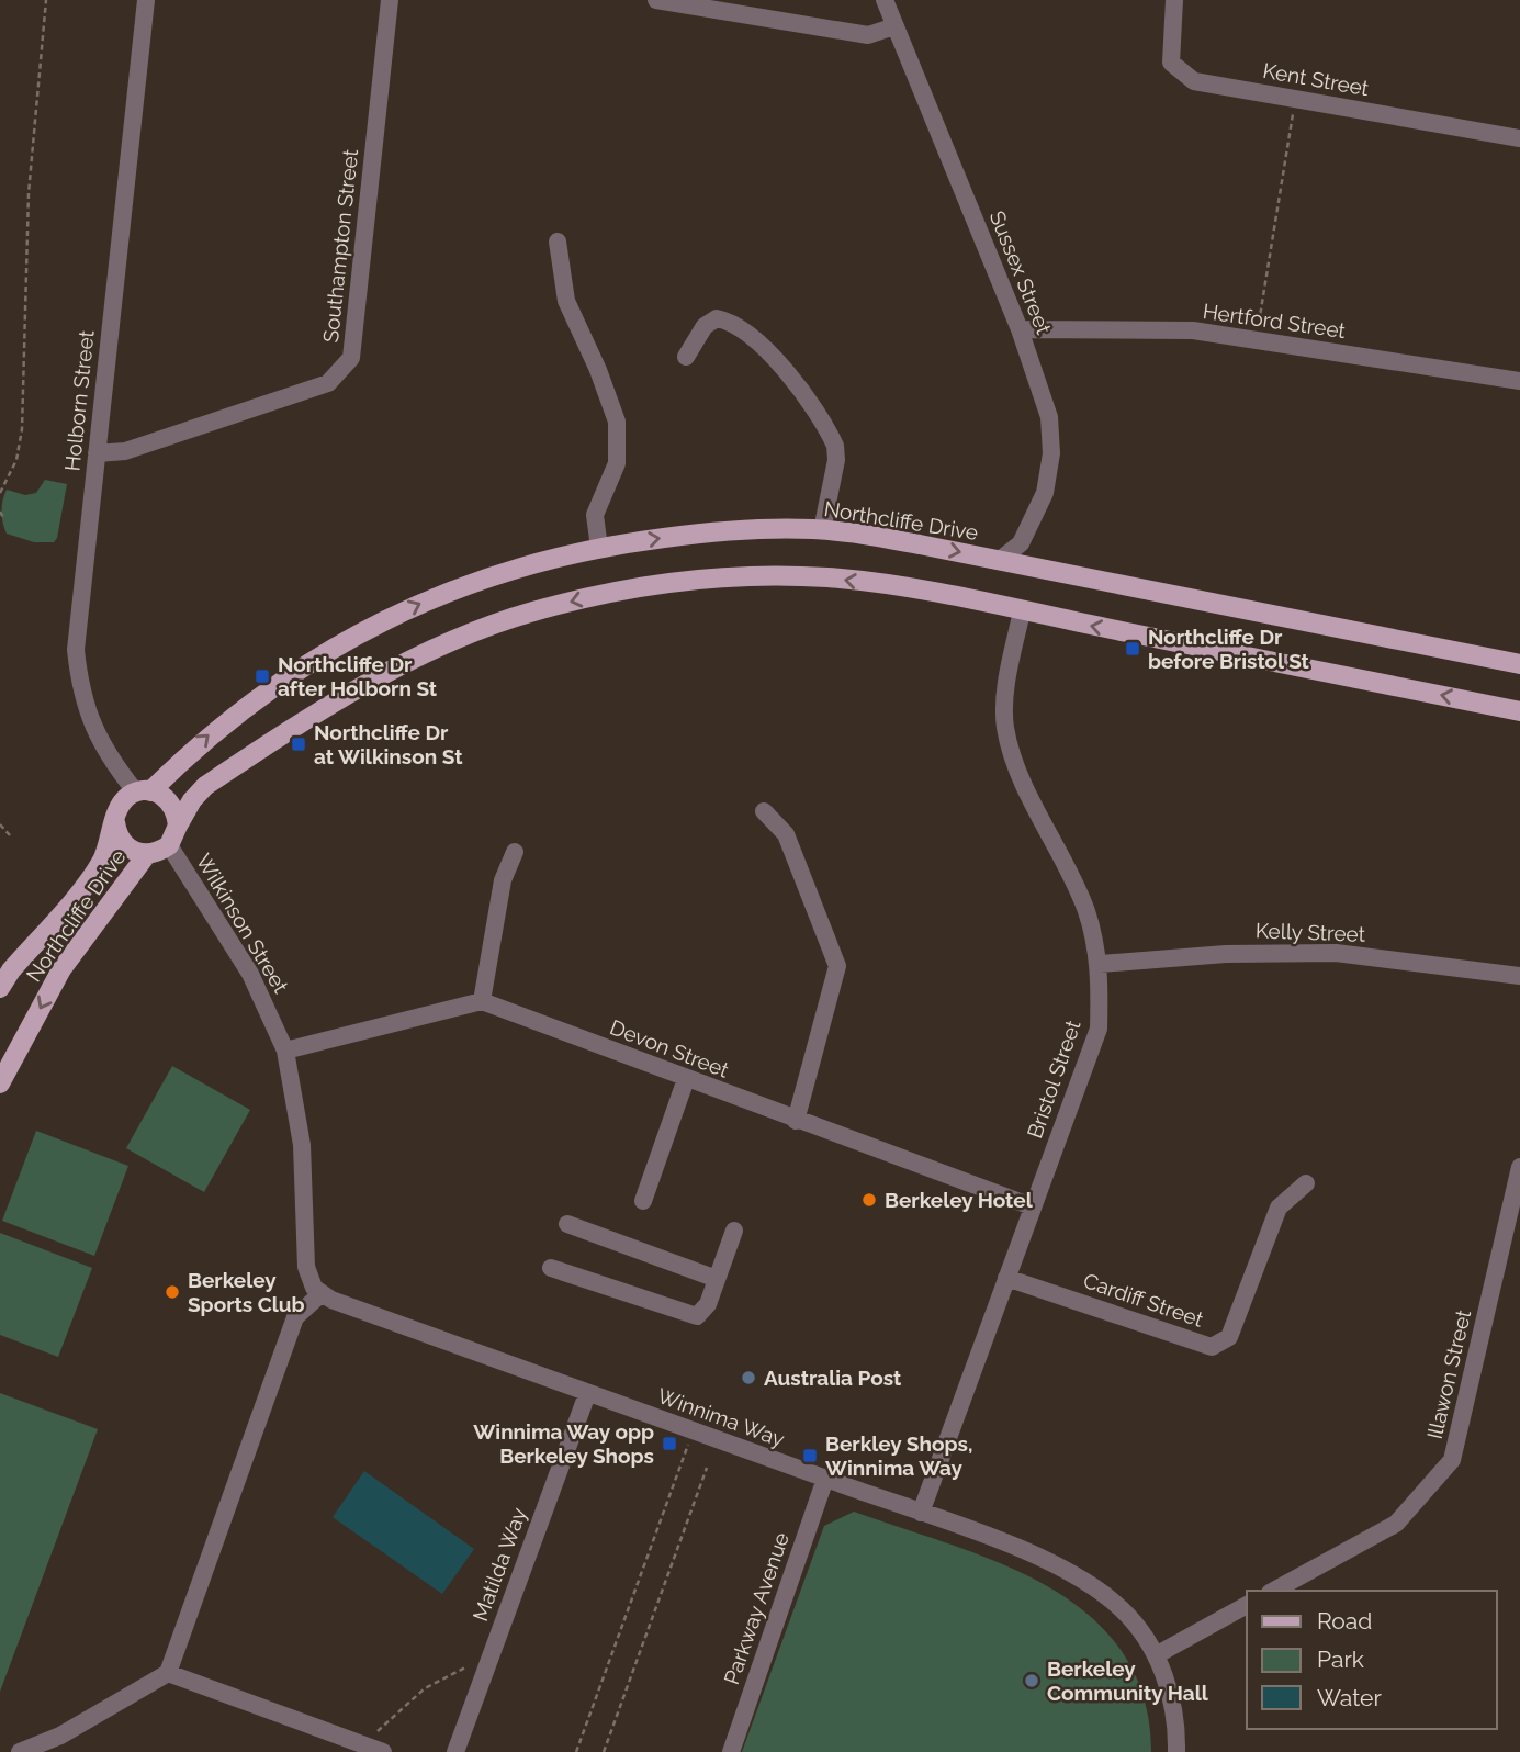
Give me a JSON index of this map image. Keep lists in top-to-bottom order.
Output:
{
  "streets": {
    "main road": ["Northcliffe Drive"],
    "street": [
      "Kent Street",
      "Southampton Street",
      "Sussex Street",
      "Hertford Street",
      "Holborn Street",
      "Wilkinson Street",
      "Kelly Street",
      "Devon Street",
      "Bristol Street",
      "Cardiff Street",
      "Illawon Street",
      "Winnima Way",
      "Matilda Way",
      "Parkway Avenue"
    ]
  },
  "crossings": [
    ["Southampton Street", "Holborn Street"],
    ["Sussex Street", "Hertford Street"],
    ["Sussex Street", "Northcliffe Drive"],
    ["Holborn Street", "Northcliffe Drive"],
    ["Holborn Street", "Wilkinson Street"],
    ["Northcliffe Drive", "Wilkinson Street"],
    ["Wilkinson Street", "Winnima Way"],
    ["Kelly Street", "Bristol Street"],
    ["Devon Street", "Bristol Street"],
    ["Bristol Street", "Cardiff Street"],
    ["Bristol Street", "Winnima Way"],
    ["Winnima Way", "Matilda Way"],
    ["Winnima Way", "Parkway Avenue"]
  ],
  "places": {
    "transit": [
      "Northcliffe Dr before Bristol St",
      "Northcliffe Dr after Holborn St",
      "Northcliffe Dr at Wilkinson St",
      "Winnima Way opp Berkeley Shops",
      "Berkley Shops, Winnima Way"
    ],
    "other": [
      "Berkeley Hotel",
      "Berkeley Sports Club",
      "Australia Post",
      "Berkeley Community Hall"
    ]
  },
  "legend": ["Road", "Park", "Water"]
}
